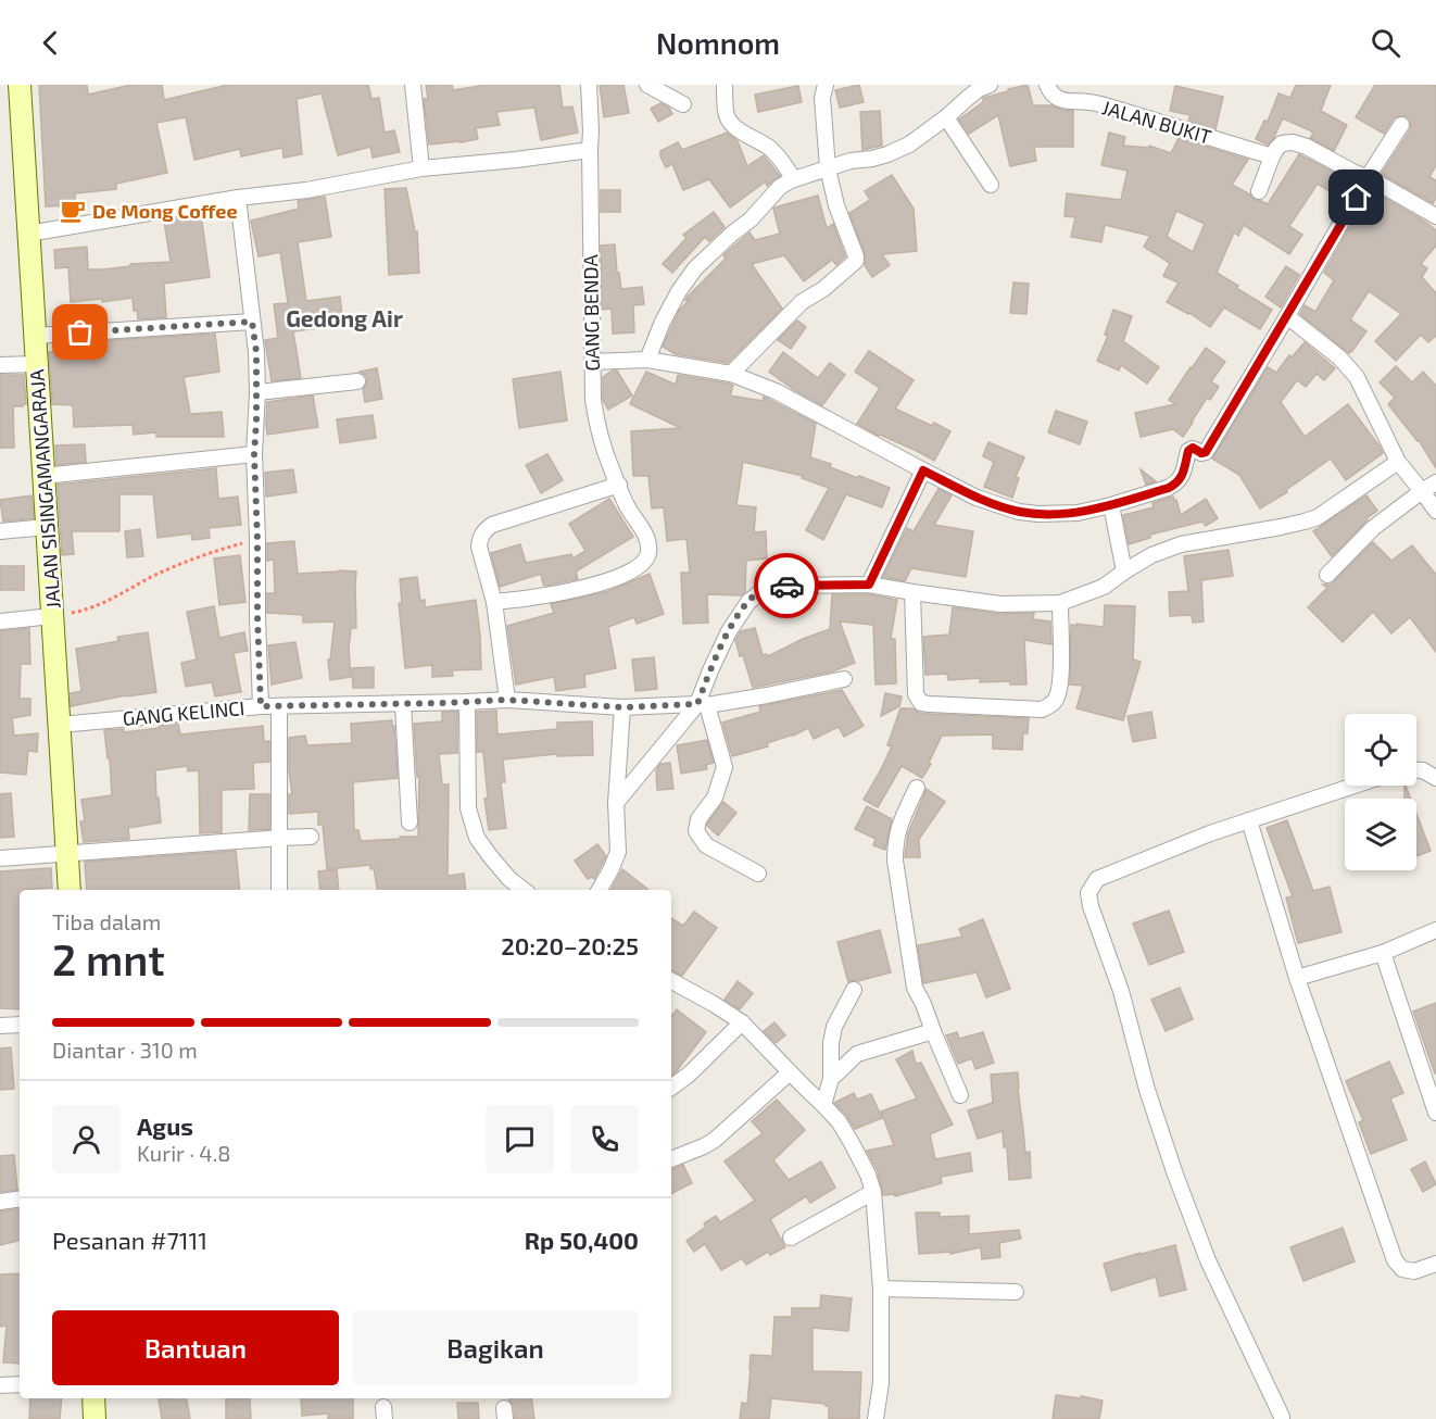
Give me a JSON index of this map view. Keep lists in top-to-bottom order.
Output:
{
  "streets": {
    "main road": ["JALAN SISINGAMANGARAJA"],
    "street": ["JALAN BUKIT", "GANG BENDA", "GANG KELINCI"]
  },
  "crossings": [
    ["JALAN SISINGAMANGARAJA", "GANG KELINCI"]
  ],
  "districts": ["Gedong Air"],
  "places": {
    "cafe": ["De Mong Coffee"]
  },
  "page": {
    "header": "Nomnom",
    "heading": ["2 mnt", "Tiba dalam", "20:20–20:25"],
    "panel": [
      "Agus",
      "Kurir · 4.8",
      "Pesanan #7111",
      "Rp 50,400"
    ],
    "bar": "Diantar · 310 m",
    "buttons": ["Bantuan", "Bagikan"]
  }
}
